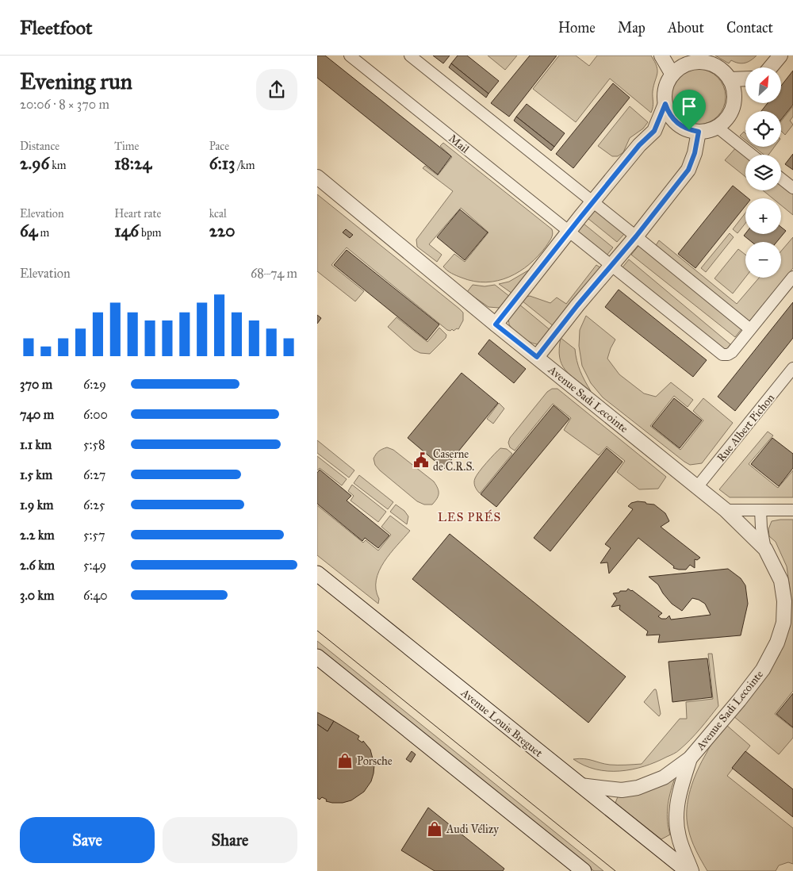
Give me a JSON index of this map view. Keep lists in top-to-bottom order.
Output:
{
  "streets": {
    "main road": ["Avenue Louis Breguet"],
    "street": ["Mail", "Avenue Sadi Lecointe", "Rue Albert Pichon"]
  },
  "crossings": [
    ["Avenue Sadi Lecointe", "Rue Albert Pichon"],
    ["Avenue Sadi Lecointe", "Avenue Louis Breguet"]
  ],
  "districts": ["LES PRÉS"],
  "places": {
    "public building": ["Caserne de C.R.S."],
    "shop": ["Porsche", "Audi Vélizy"]
  },
  "north": "top right",
  "page": {
    "header": "Fleetfoot",
    "nav": [
      "Home",
      "Map",
      "About",
      "Contact"
    ],
    "heading": ["Evening run", "20:06 · 8 × 370 m"],
    "map_buttons": ["+", "−"],
    "stats": [
      ["Distance", "2.96 km"],
      ["Time", "18:24"],
      ["Pace", "6:13 /km"],
      ["Elevation", "64 m"],
      ["Heart rate", "146 bpm"],
      ["kcal", "220"]
    ],
    "chart": ["Elevation", "68–74 m"],
    "list": [
      {
        "name": "370 m",
        "note": "6:29"
      },
      {
        "name": "740 m",
        "note": "6:00"
      },
      {
        "name": "1.1 km",
        "note": "5:58"
      },
      {
        "name": "1.5 km",
        "note": "6:27"
      },
      {
        "name": "1.9 km",
        "note": "6:25"
      },
      {
        "name": "2.2 km",
        "note": "5:57"
      },
      {
        "name": "2.6 km",
        "note": "5:49"
      },
      {
        "name": "3.0 km",
        "note": "6:40"
      }
    ],
    "buttons": ["Save", "Share"]
  }
}
